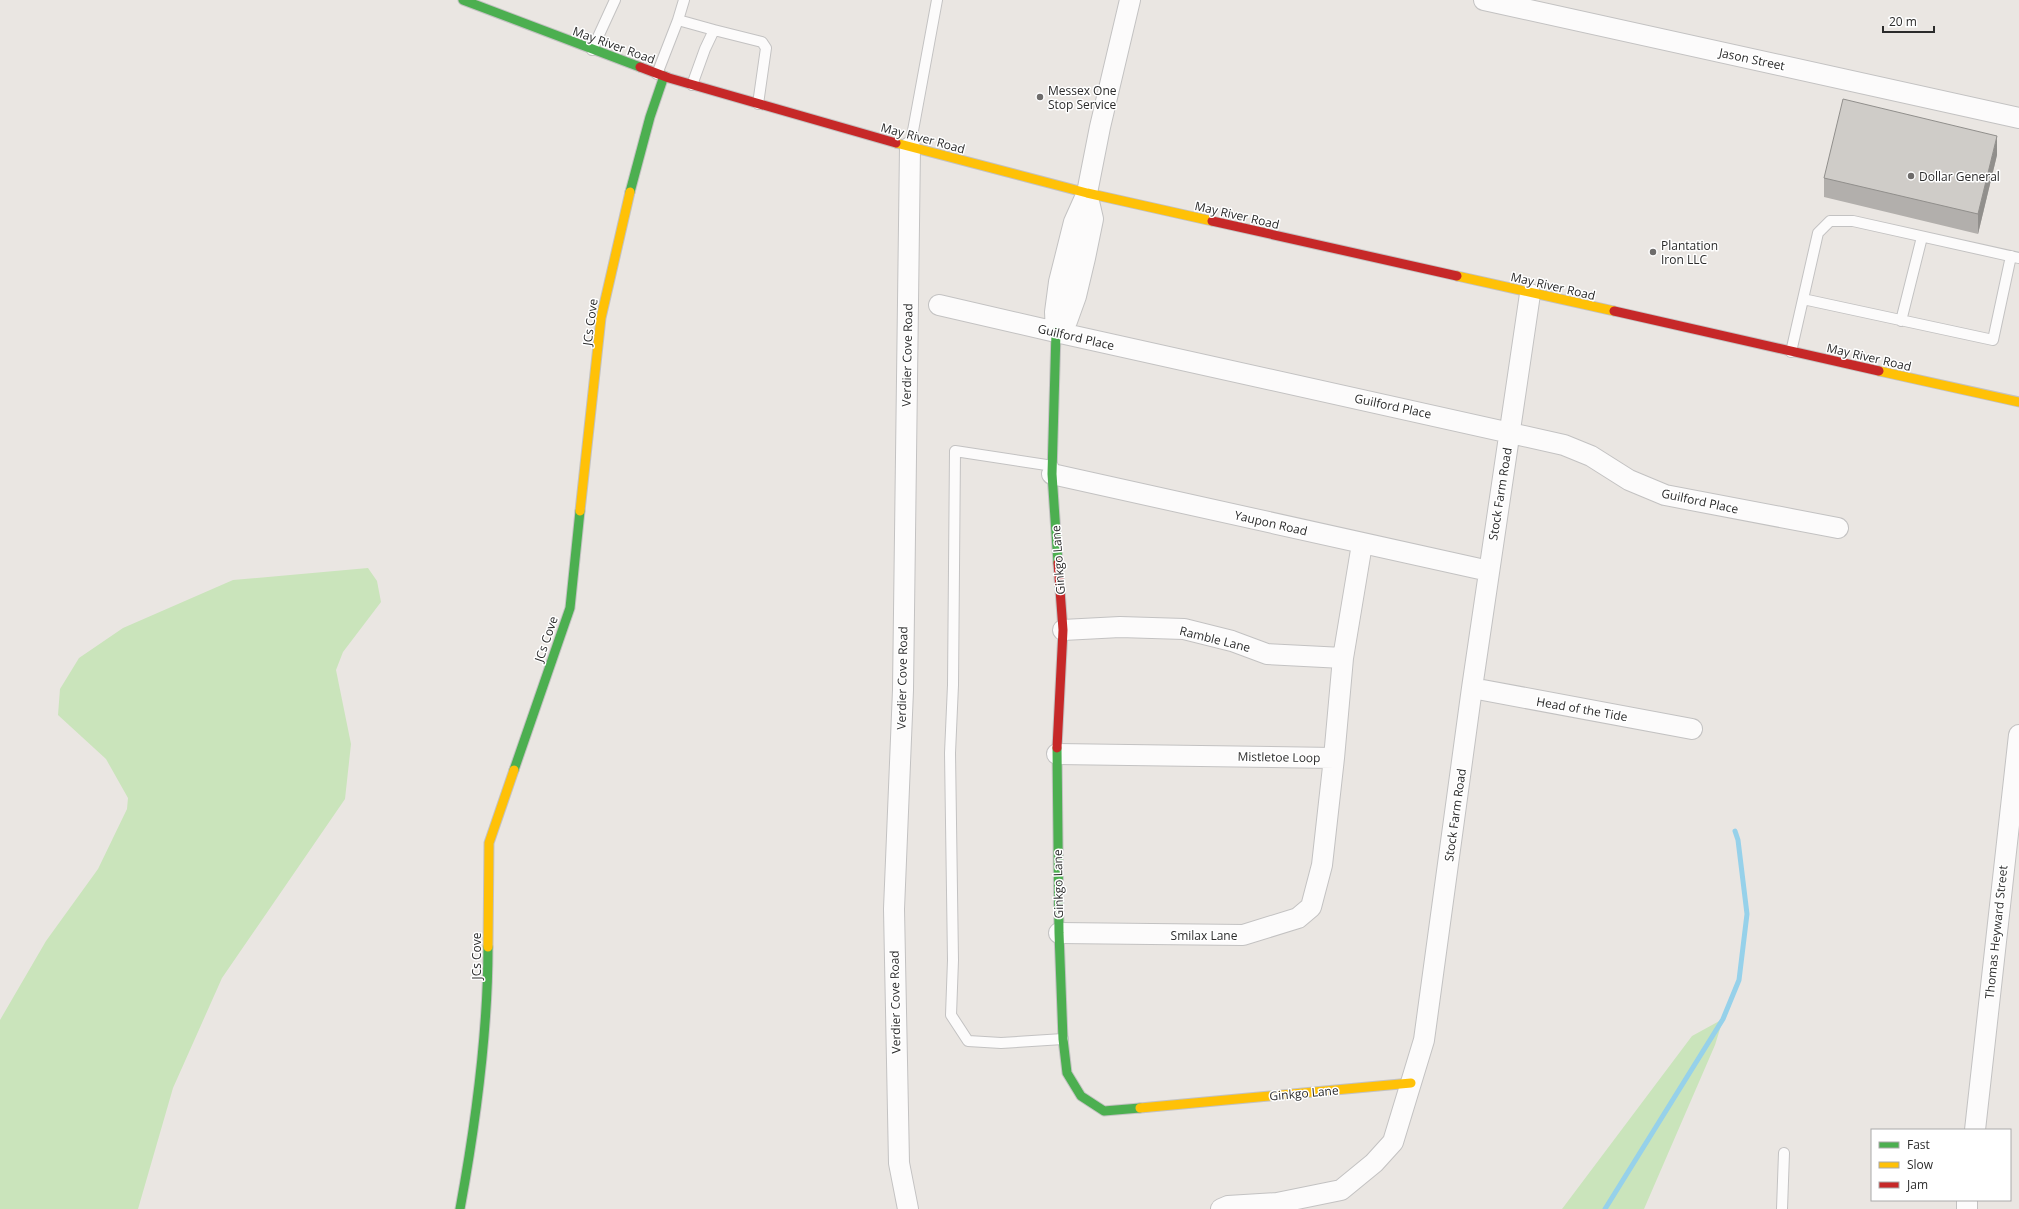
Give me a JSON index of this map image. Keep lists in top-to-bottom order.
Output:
{
  "streets": {
    "street": [
      "May River Road",
      "Jason Street",
      "JCs Cove",
      "Guilford Place",
      "Verdier Cove Road",
      "Stock Farm Road",
      "Yaupon Road",
      "Ginkgo Lane",
      "Ramble Lane",
      "Head of the Tide",
      "Mistletoe Loop",
      "Thomas Heyward Street",
      "Smilax Lane"
    ]
  },
  "crossings": [
    ["May River Road", "JCs Cove"],
    ["May River Road", "Verdier Cove Road"],
    ["May River Road", "Stock Farm Road"],
    ["May River Road", "Ginkgo Lane"],
    ["Guilford Place", "Stock Farm Road"],
    ["Guilford Place", "Ginkgo Lane"],
    ["Stock Farm Road", "Yaupon Road"],
    ["Stock Farm Road", "Ginkgo Lane"],
    ["Stock Farm Road", "Head of the Tide"],
    ["Yaupon Road", "Ginkgo Lane"],
    ["Yaupon Road", "Mistletoe Loop"],
    ["Ginkgo Lane", "Ramble Lane"],
    ["Ginkgo Lane", "Mistletoe Loop"],
    ["Ginkgo Lane", "Smilax Lane"],
    ["Ramble Lane", "Mistletoe Loop"],
    ["Mistletoe Loop", "Smilax Lane"]
  ],
  "places": ["Messex One Stop Service", "Dollar General", "Plantation Iron LLC"],
  "legend": ["Fast", "Slow", "Jam"],
  "scale_bar": "20 m"
}
